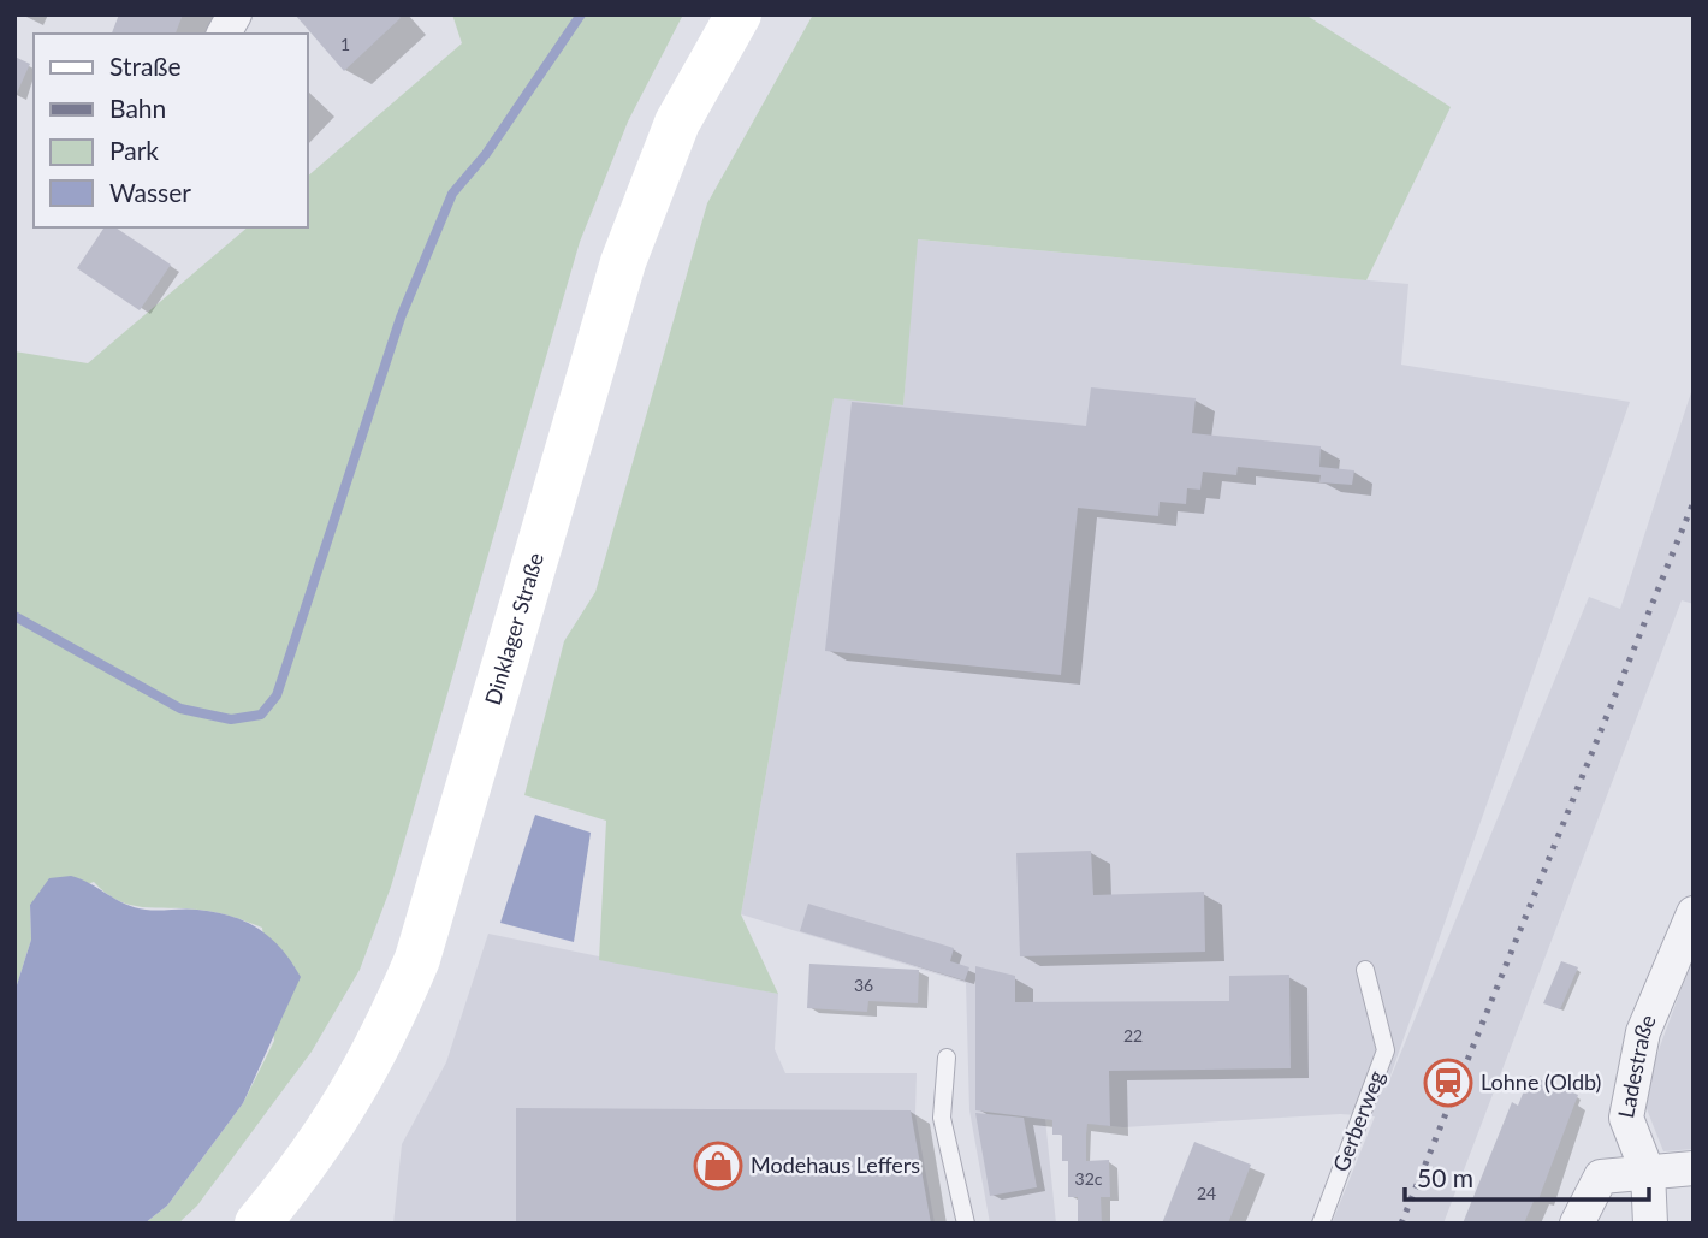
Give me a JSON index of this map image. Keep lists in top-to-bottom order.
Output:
{
  "streets": {
    "main road": ["Dinklager Straße"],
    "street": ["Ladestraße"],
    "lane": ["Gerberweg"]
  },
  "places": {
    "station": ["Lohne (Oldb)"],
    "shop": ["Modehaus Leffers"]
  },
  "house_numbers": [
    "1",
    "36",
    "22",
    "32c",
    "24"
  ],
  "legend": [
    "Straße",
    "Bahn",
    "Park",
    "Wasser"
  ],
  "scale_bar": "50 m"
}
